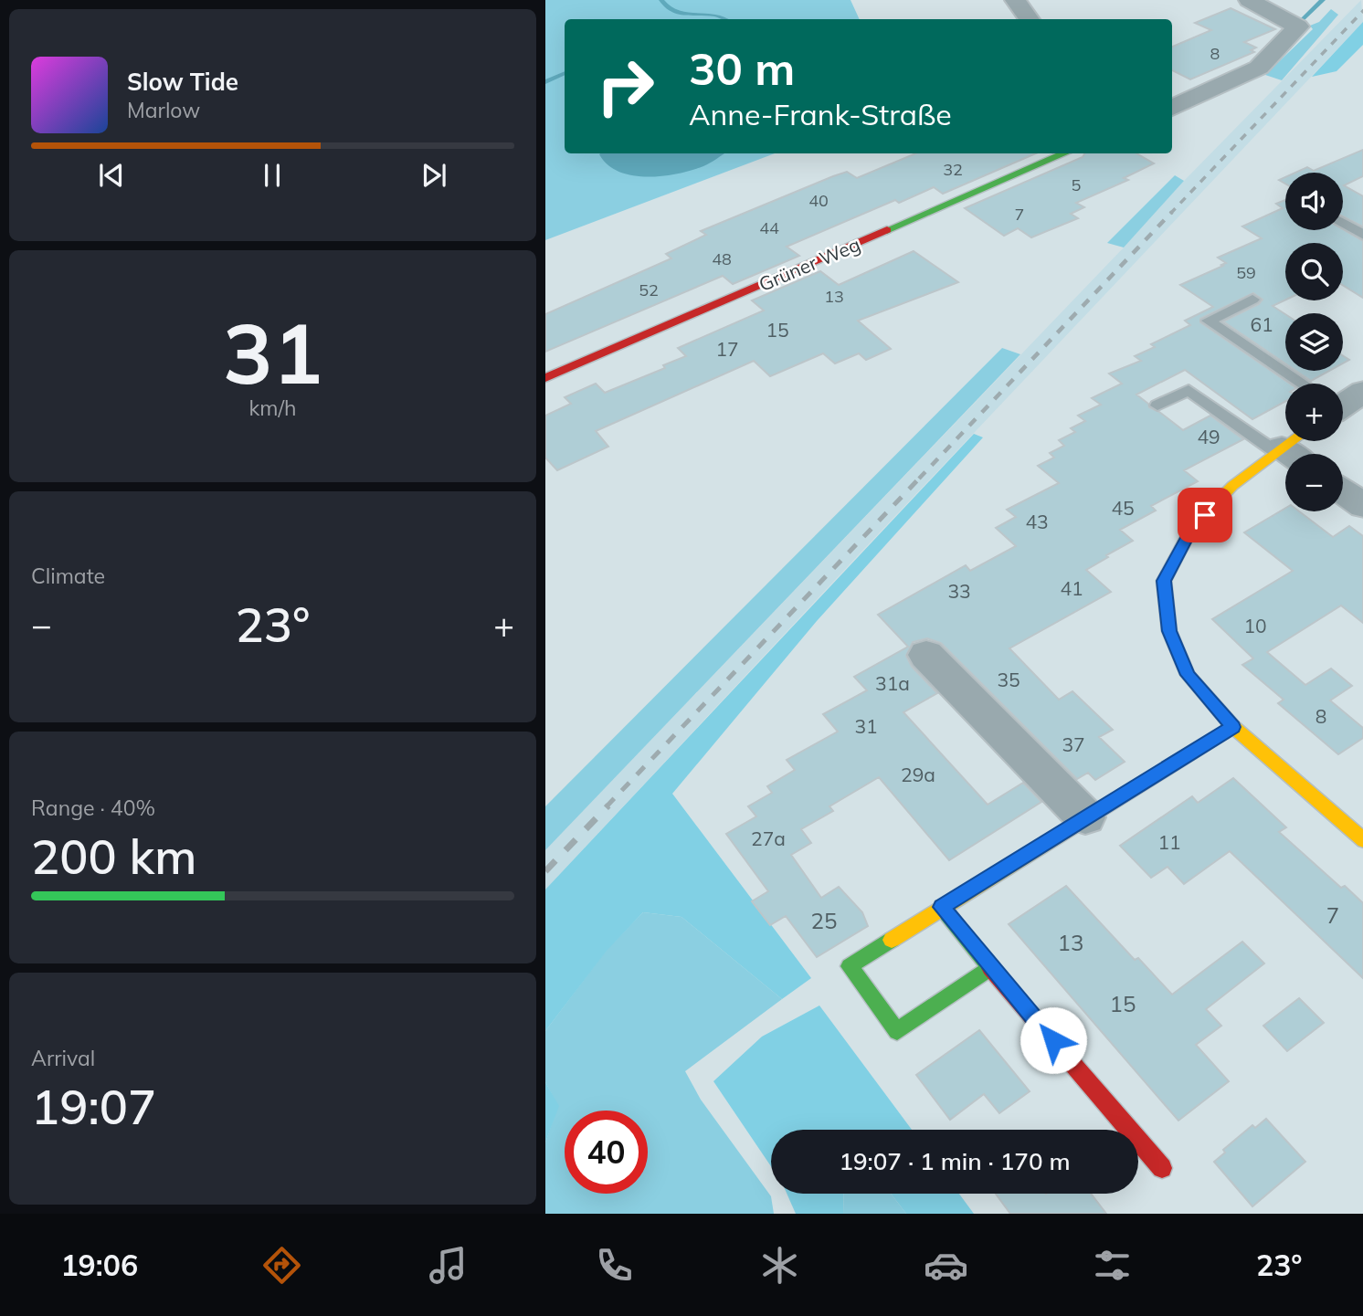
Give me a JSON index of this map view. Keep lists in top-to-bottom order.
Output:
{
  "streets": {
    "street": ["Grüner Weg"]
  },
  "house_numbers": [
    "8",
    "32",
    "5",
    "40",
    "7",
    "44",
    "48",
    "59",
    "52",
    "13",
    "61",
    "15",
    "17",
    "49",
    "45",
    "43",
    "41",
    "33",
    "10",
    "35",
    "31a",
    "8",
    "31",
    "37",
    "29a",
    "27a",
    "11",
    "7",
    "25",
    "13",
    "15"
  ],
  "page": {
    "turn": ["30 m", "Anne-Frank-Straße"],
    "song": ["Slow Tide", "Marlow"],
    "map_buttons": ["+", "−"],
    "tile": [
      ["31", "km/h"],
      "Climate",
      ["Range · 40%", "200 km"],
      ["Arrival", "19:07"]
    ],
    "heat": ["−", "23°", "+"],
    "limit": "40",
    "trip": "19:07 · 1 min · 170 m",
    "tabs": ["19:06", "23°"]
  }
}
